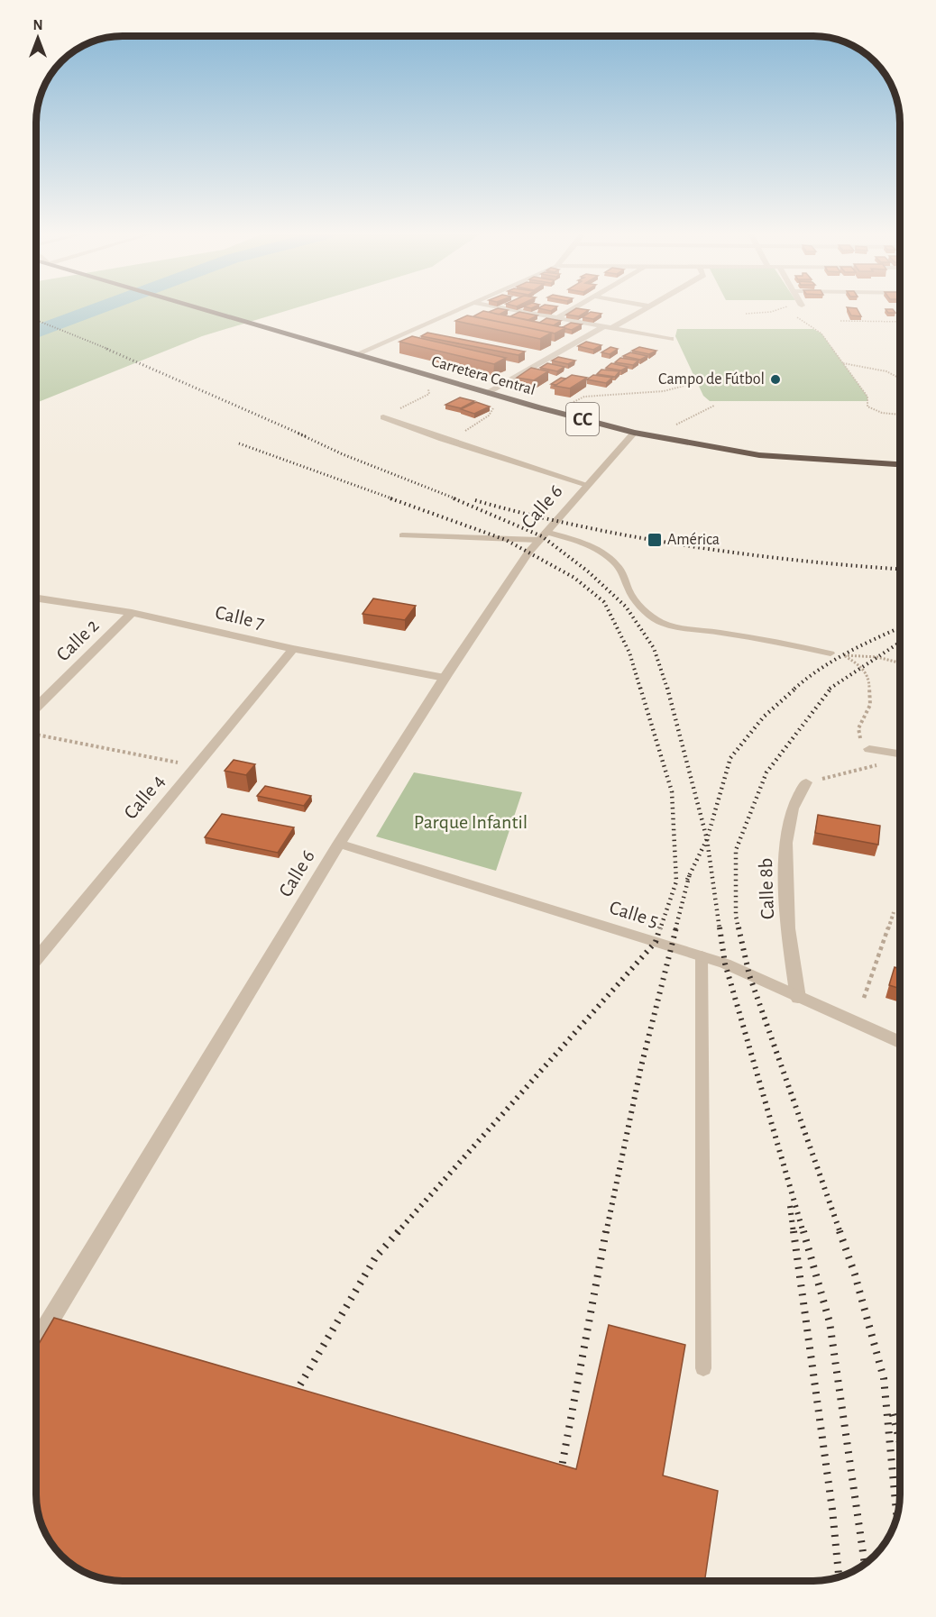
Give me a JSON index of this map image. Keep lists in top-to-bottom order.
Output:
{
  "streets": {
    "highway": ["Carretera Central", "CC"],
    "street": [
      "Calle 6",
      "Calle 7",
      "Calle 2",
      "Calle 4",
      "Calle 8b",
      "Calle 5"
    ]
  },
  "crossings": [
    ["Carretera Central", "Calle 6"],
    ["Calle 6", "Calle 7"],
    ["Calle 6", "Calle 5"],
    ["Calle 7", "Calle 2"],
    ["Calle 7", "Calle 4"],
    ["Calle 8b", "Calle 5"]
  ],
  "parks": ["Parque Infantil"],
  "places": {
    "other": ["Campo de Fútbol"],
    "transit": ["América"]
  },
  "north": "top"
}
